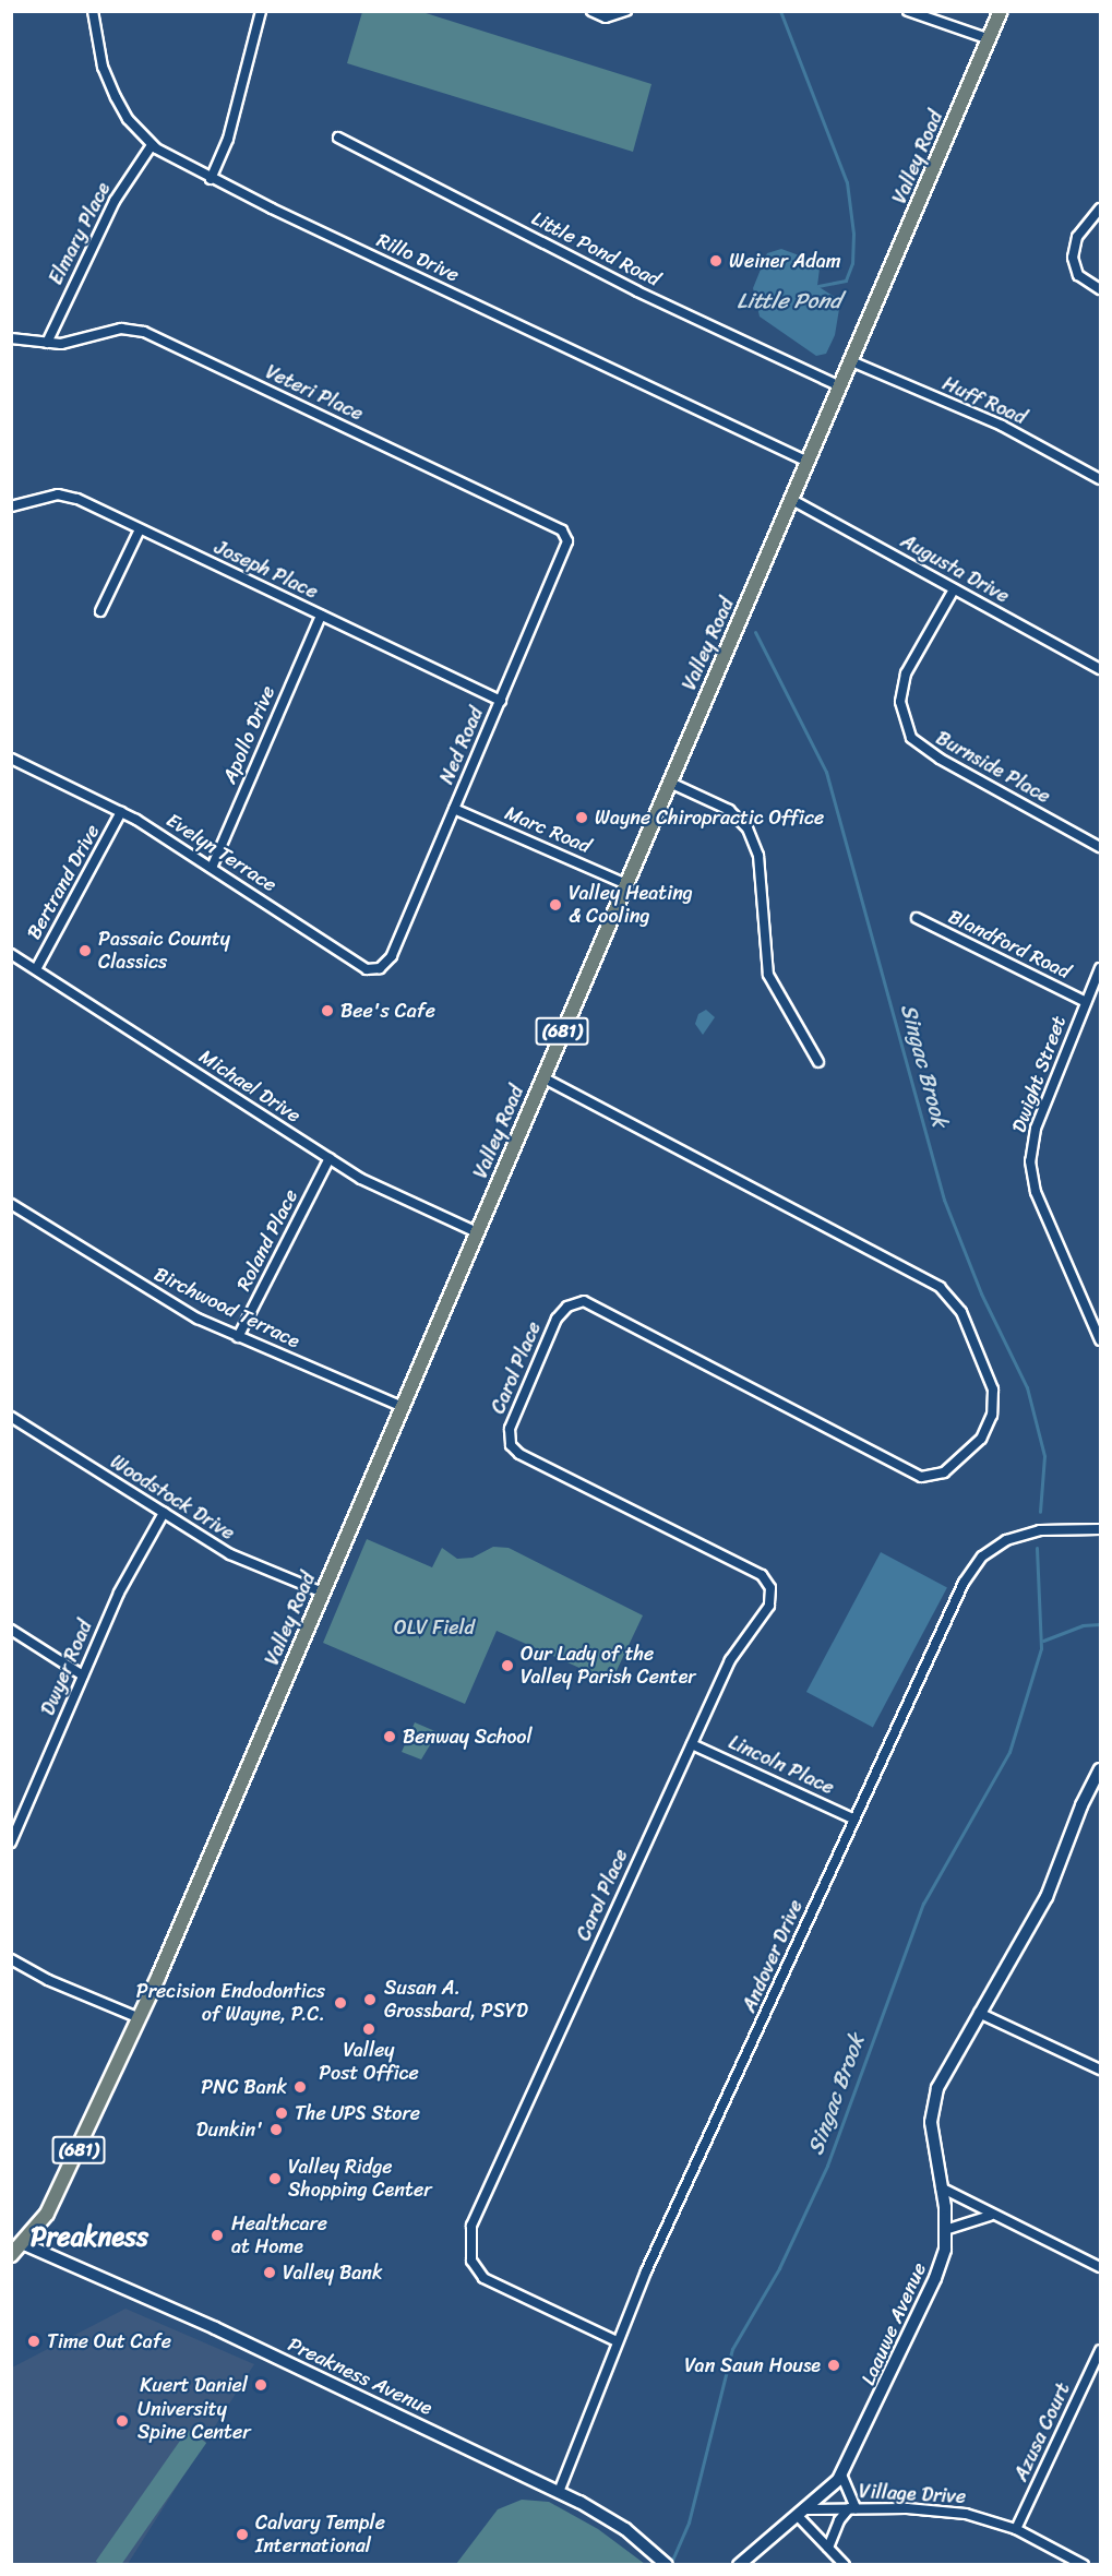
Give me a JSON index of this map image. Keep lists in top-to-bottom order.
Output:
{
  "streets": {
    "main road": ["Valley Road", "(681)"],
    "street": [
      "Elmary Place",
      "Little Pond Road",
      "Rillo Drive",
      "Veteri Place",
      "Huff Road",
      "Augusta Drive",
      "Joseph Place",
      "Apollo Drive",
      "Ned Road",
      "Burnside Place",
      "Marc Road",
      "Evelyn Terrace",
      "Bertrand Drive",
      "Blandford Road",
      "Dwight Street",
      "Michael Drive",
      "Roland Place",
      "Birchwood Terrace",
      "Carol Place",
      "Woodstock Drive",
      "Dwyer Road",
      "Lincoln Place",
      "Andover Drive",
      "Laauwe Avenue",
      "Preakness Avenue",
      "Azusa Court",
      "Village Drive"
    ]
  },
  "crossings": [
    ["Valley Road", "Little Pond Road"],
    ["Valley Road", "Rillo Drive"],
    ["Valley Road", "Huff Road"],
    ["Valley Road", "Augusta Drive"],
    ["Valley Road", "Marc Road"],
    ["Valley Road", "Michael Drive"],
    ["Valley Road", "Birchwood Terrace"],
    ["Valley Road", "Carol Place"],
    ["Valley Road", "Woodstock Drive"],
    ["Valley Road", "Preakness Avenue"],
    ["Elmary Place", "Rillo Drive"],
    ["Elmary Place", "Veteri Place"],
    ["Veteri Place", "Ned Road"],
    ["Augusta Drive", "Burnside Place"],
    ["Joseph Place", "Apollo Drive"],
    ["Joseph Place", "Ned Road"],
    ["Apollo Drive", "Evelyn Terrace"],
    ["Ned Road", "Marc Road"],
    ["Ned Road", "Evelyn Terrace"],
    ["Evelyn Terrace", "Bertrand Drive"],
    ["Bertrand Drive", "Michael Drive"],
    ["Blandford Road", "Dwight Street"],
    ["Michael Drive", "Roland Place"],
    ["Roland Place", "Birchwood Terrace"],
    ["Carol Place", "Lincoln Place"],
    ["Carol Place", "Andover Drive"],
    ["Woodstock Drive", "Dwyer Road"],
    ["Lincoln Place", "Andover Drive"],
    ["Andover Drive", "Preakness Avenue"],
    ["Laauwe Avenue", "Village Drive"],
    ["Azusa Court", "Village Drive"]
  ],
  "districts": ["Preakness"],
  "water": ["Little Pond", "Singac Brook"],
  "parks": ["OLV Field"],
  "places": [
    "Weiner Adam",
    "Wayne Chiropractic Office",
    "Valley Heating & Cooling",
    "Passaic County Classics",
    "Bee's Cafe",
    "Our Lady of the Valley Parish Center",
    "Benway School",
    "Susan A. Grossbard, PSYD",
    "Precision Endodontics of Wayne, P.C.",
    "Valley Post Office",
    "PNC Bank",
    "The UPS Store",
    "Dunkin'",
    "Valley Ridge Shopping Center",
    "Healthcare at Home",
    "Valley Bank",
    "Time Out Cafe",
    "Van Saun House",
    "Kuert Daniel",
    "University Spine Center",
    "Calvary Temple International"
  ]
}
